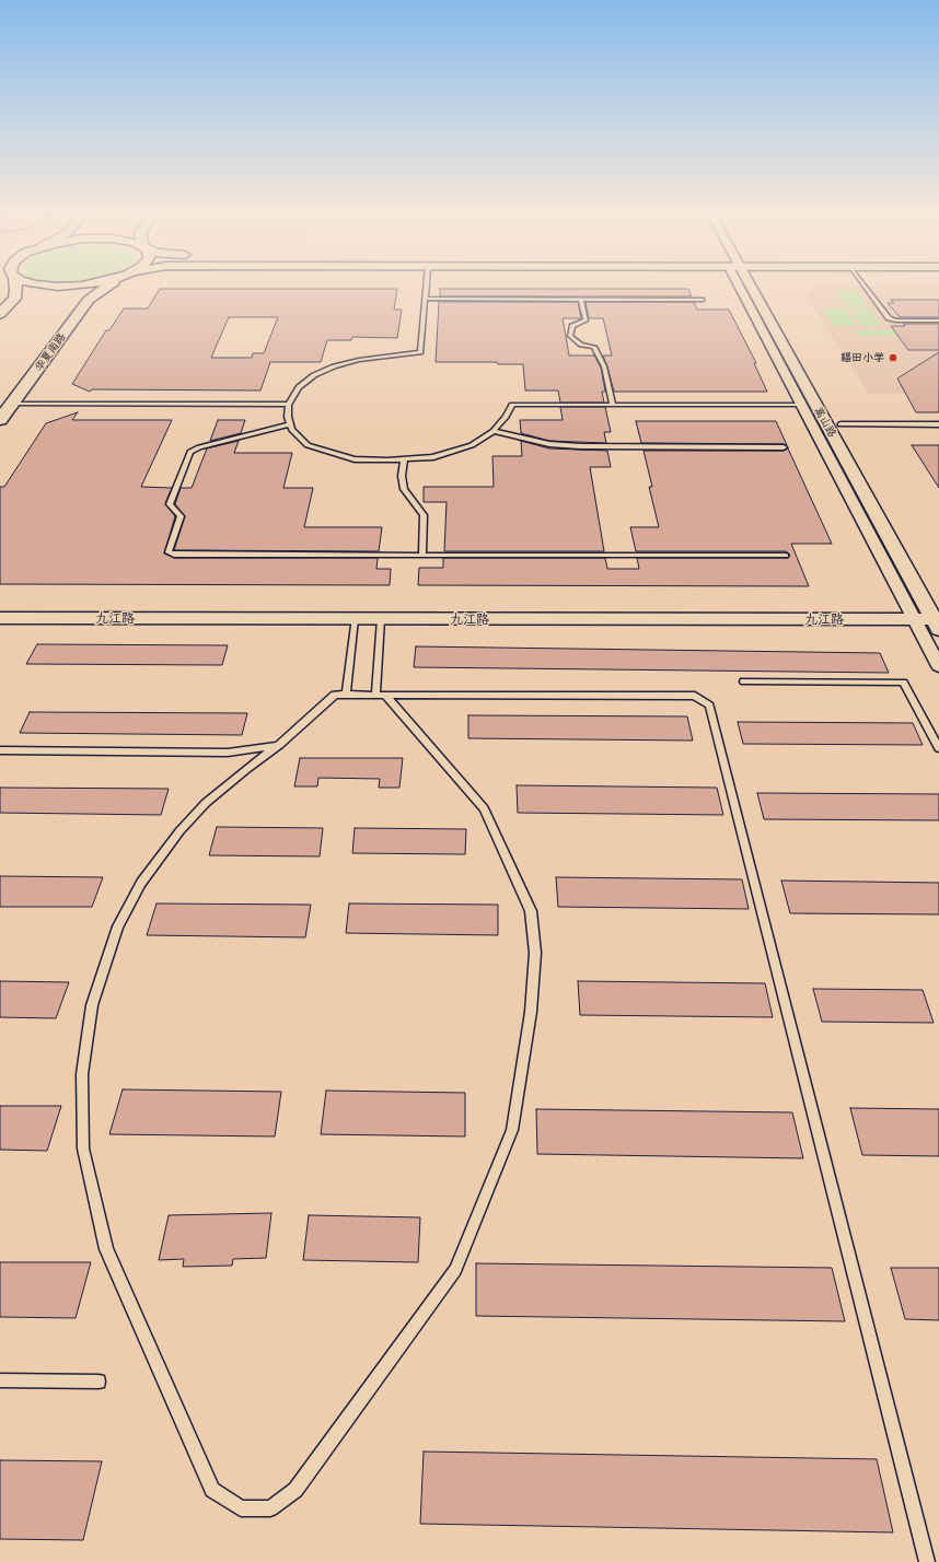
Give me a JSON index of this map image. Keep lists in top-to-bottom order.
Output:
{
  "streets": {
    "main road": ["华夏南路"],
    "street": ["嵩山路", "九江路"]
  },
  "crossings": [
    ["嵩山路", "九江路"]
  ],
  "places": ["福田小学"]
}
